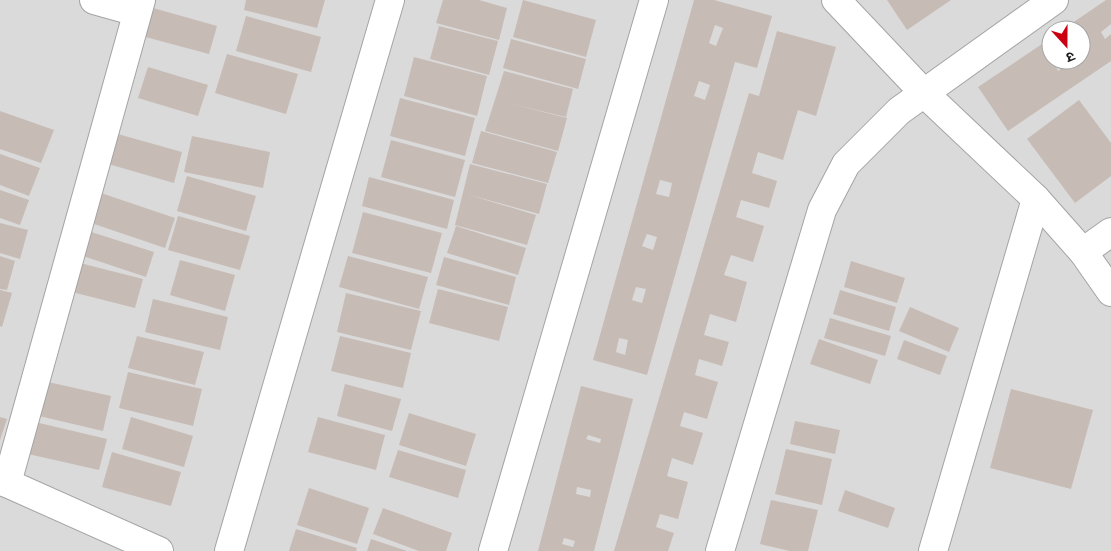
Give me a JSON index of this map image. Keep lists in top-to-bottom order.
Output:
{
  "north": "bottom"
}
